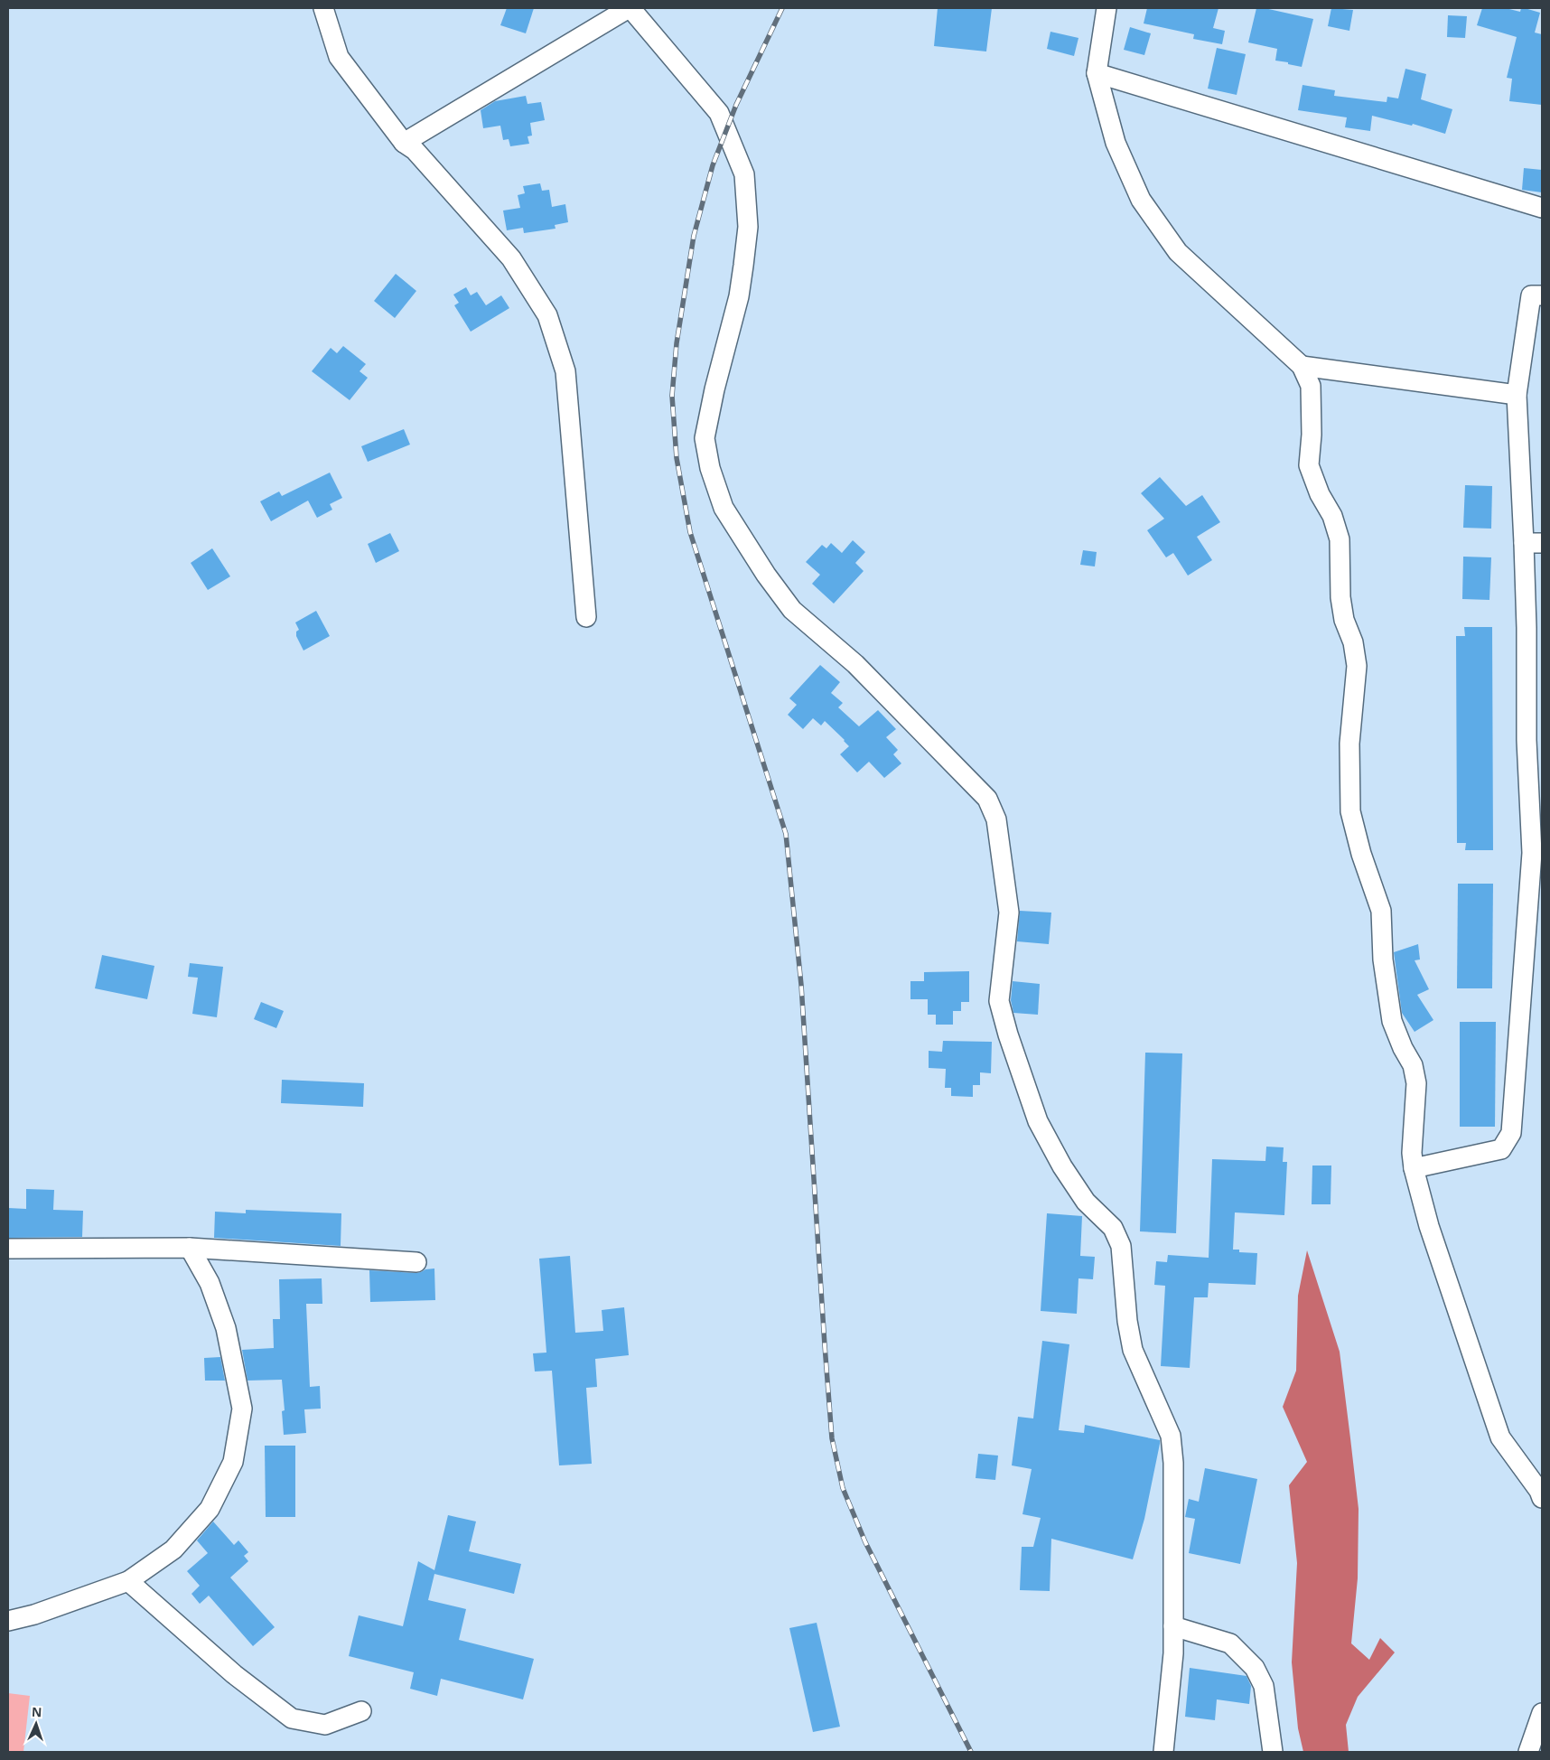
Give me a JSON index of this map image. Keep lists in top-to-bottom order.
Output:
{
  "north": "top"
}
